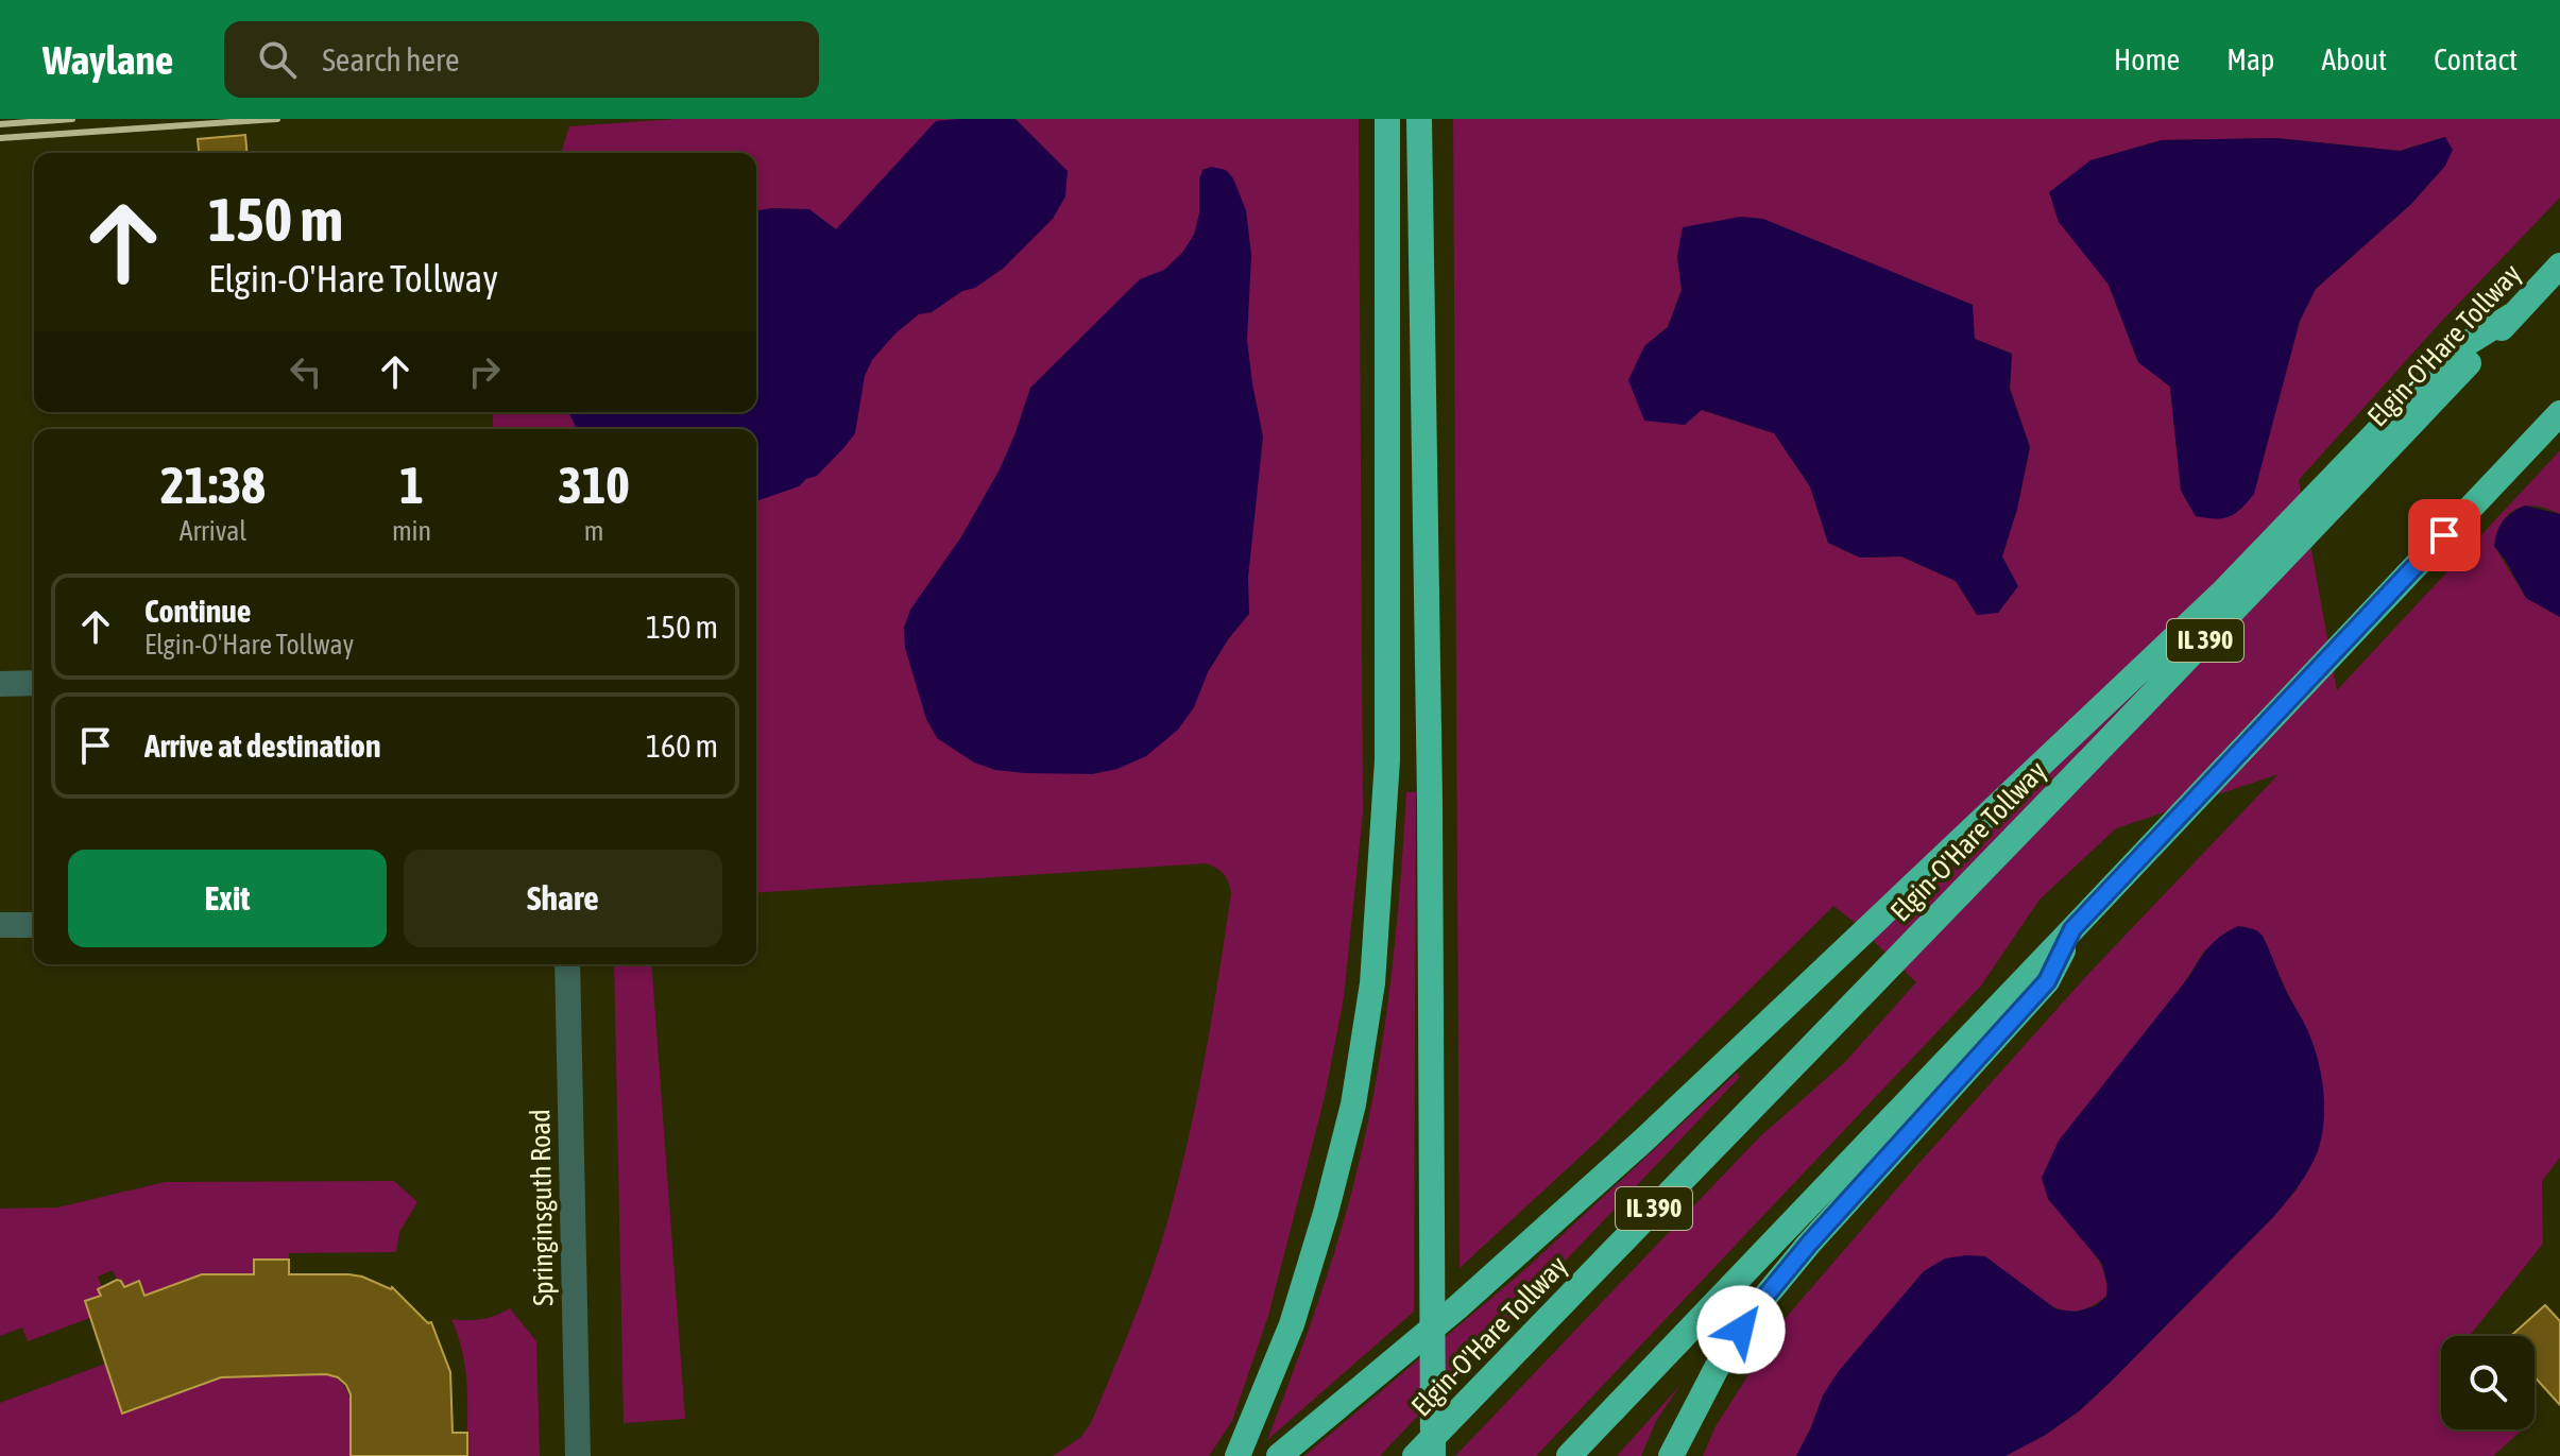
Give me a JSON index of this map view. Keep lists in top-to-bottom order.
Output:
{
  "streets": {
    "highway": ["Elgin-O'Hare Tollway", "IL 390"],
    "street": ["Springinsguth Road"]
  },
  "page": {
    "header": "Waylane",
    "search": "Search here",
    "nav": [
      "Home",
      "Map",
      "About",
      "Contact"
    ],
    "turn": ["150 m", "Elgin-O'Hare Tollway"],
    "eta": [
      "21:38",
      "Arrival",
      "1",
      "min",
      "310",
      "m"
    ],
    "list": [
      {
        "name": "Continue",
        "note": "Elgin-O'Hare Tollway",
        "value": "150 m"
      },
      {
        "name": "Arrive at destination",
        "value": "160 m"
      }
    ],
    "buttons": ["Exit", "Share"]
  }
}
